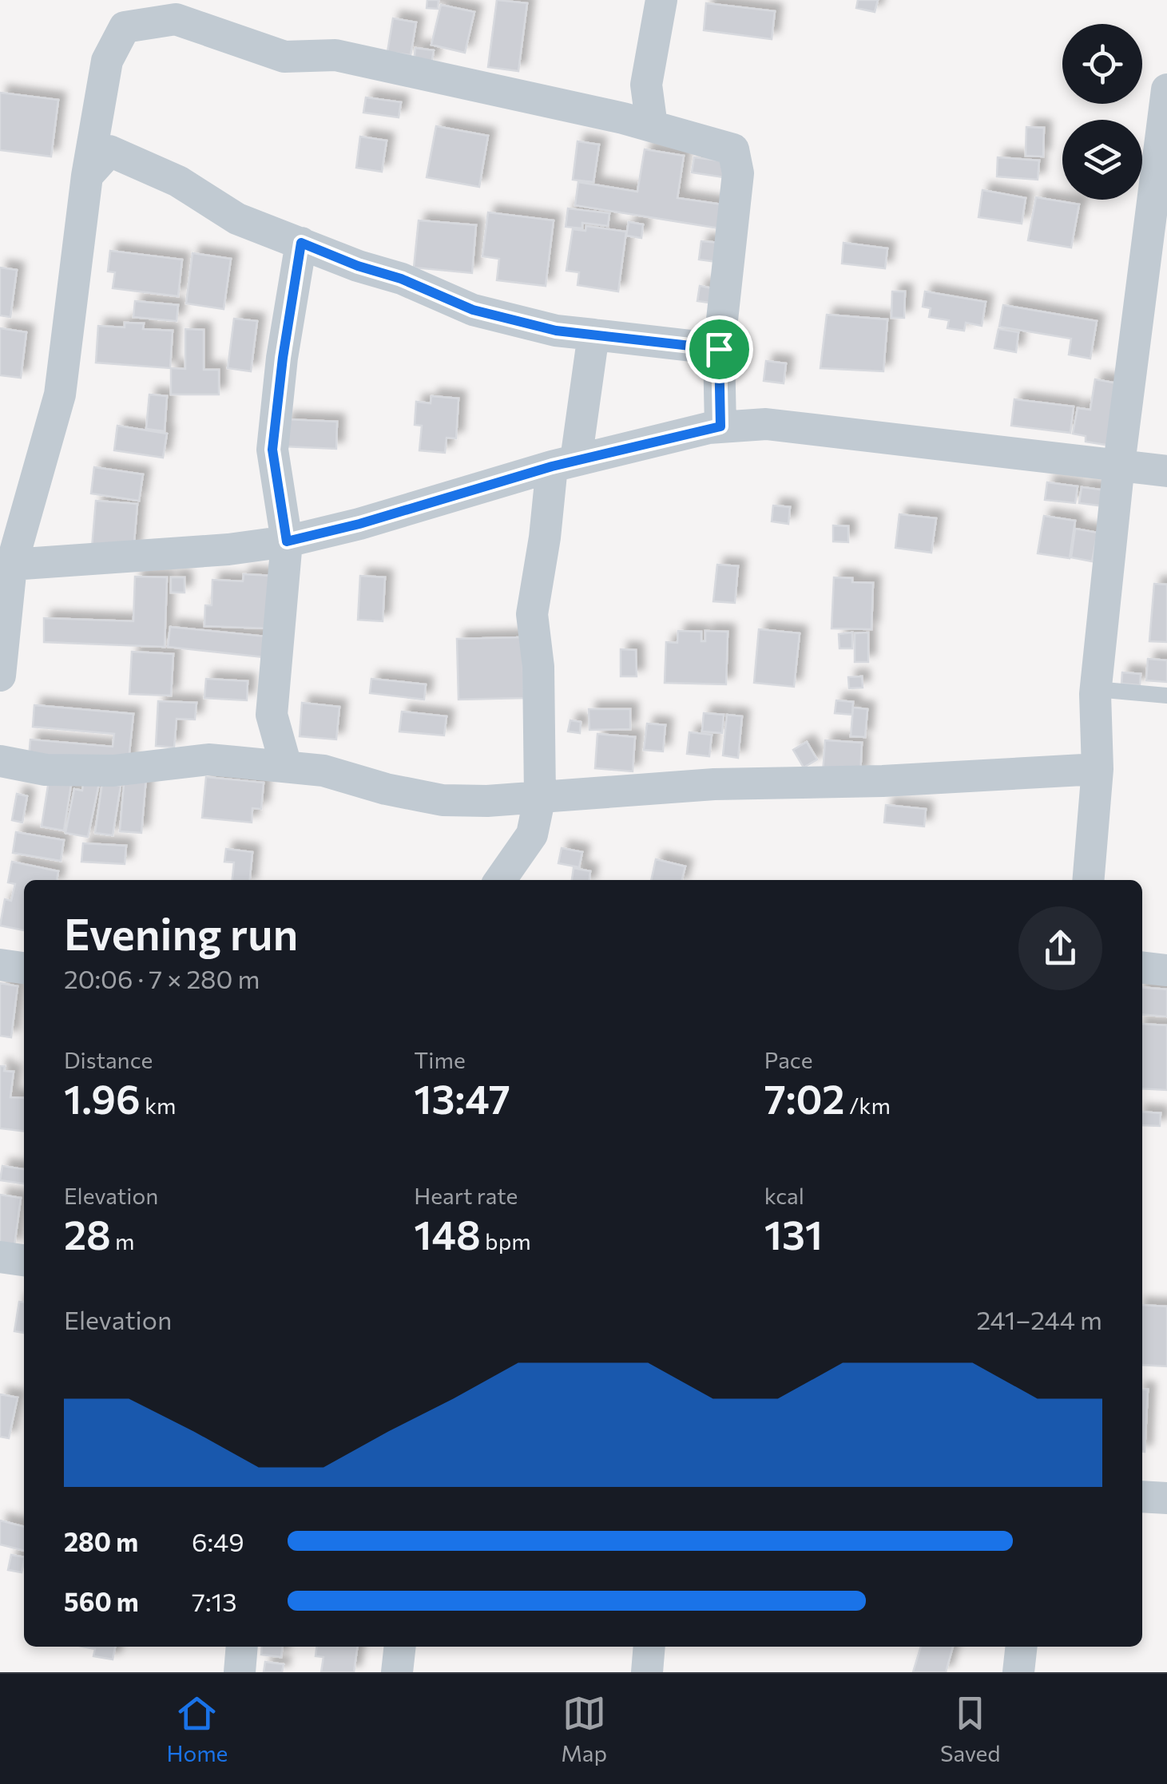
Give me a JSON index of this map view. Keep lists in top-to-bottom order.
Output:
{
  "page": {
    "heading": ["Evening run", "20:06 · 7 × 280 m"],
    "stats": [
      ["Distance", "1.96 km"],
      ["Time", "13:47"],
      ["Pace", "7:02 /km"],
      ["Elevation", "28 m"],
      ["Heart rate", "148 bpm"],
      ["kcal", "131"]
    ],
    "chart": ["Elevation", "241–244 m"],
    "list": [
      {
        "name": "280 m",
        "note": "6:49"
      },
      {
        "name": "560 m",
        "note": "7:13"
      }
    ],
    "tabs": ["Home", "Map", "Saved"]
  }
}
